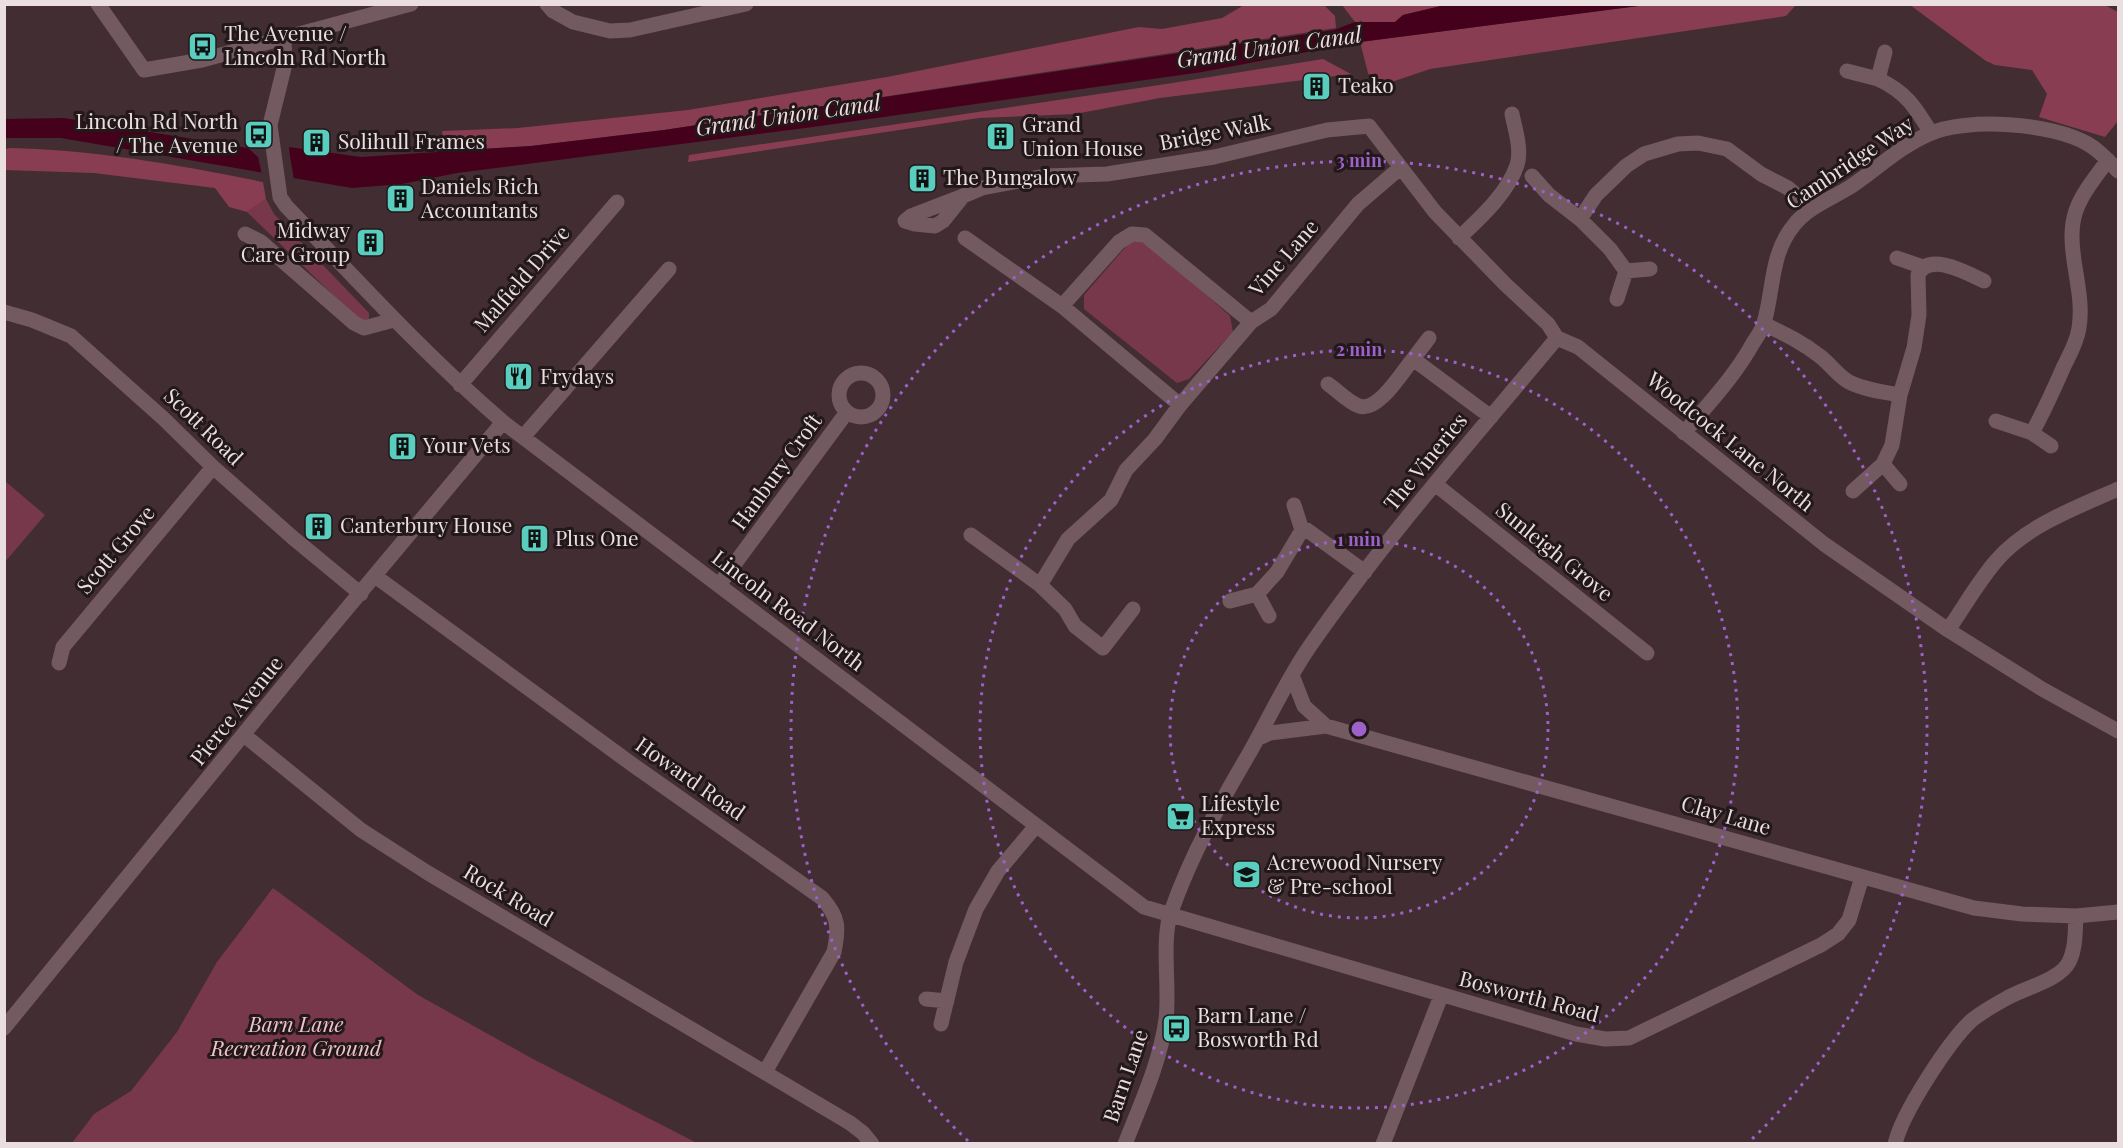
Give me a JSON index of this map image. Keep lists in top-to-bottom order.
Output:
{
  "streets": {
    "street": [
      "Bridge Walk",
      "Cambridge Way",
      "Vine Lane",
      "Malfield Drive",
      "Scott Road",
      "Woodcock Lane North",
      "The Vineries",
      "Hanbury Croft",
      "Scott Grove",
      "Sunleigh Grove",
      "Lincoln Road North",
      "Pierce Avenue",
      "Howard Road",
      "Clay Lane",
      "Rock Road",
      "Bosworth Road",
      "Barn Lane"
    ]
  },
  "crossings": [
    ["Bridge Walk", "Woodcock Lane North"],
    ["Cambridge Way", "Woodcock Lane North"],
    ["Vine Lane", "Woodcock Lane North"],
    ["Malfield Drive", "Lincoln Road North"],
    ["Scott Road", "Scott Grove"],
    ["Scott Road", "Pierce Avenue"],
    ["Woodcock Lane North", "The Vineries"],
    ["The Vineries", "Sunleigh Grove"],
    ["The Vineries", "Clay Lane"],
    ["Hanbury Croft", "Lincoln Road North"],
    ["Lincoln Road North", "Pierce Avenue"],
    ["Lincoln Road North", "Bosworth Road"],
    ["Lincoln Road North", "Barn Lane"],
    ["Pierce Avenue", "Howard Road"],
    ["Pierce Avenue", "Rock Road"],
    ["Howard Road", "Rock Road"],
    ["Clay Lane", "Bosworth Road"],
    ["Bosworth Road", "Barn Lane"]
  ],
  "water": ["Grand Union Canal"],
  "parks": ["Barn Lane Recreation Ground"],
  "places": {
    "bus stop": ["The Avenue / Lincoln Rd North", "Lincoln Rd North / The Avenue", "Barn Lane / Bosworth Rd"],
    "building": [
      "Teako",
      "Grand Union House",
      "Solihull Frames",
      "The Bungalow",
      "Daniels Rich Accountants",
      "Midway Care Group",
      "Your Vets",
      "Canterbury House",
      "Plus One"
    ],
    "restaurant": ["Frydays"],
    "supermarket": ["Lifestyle Express"],
    "school or university": ["Acrewood Nursery & Pre-school"]
  },
  "rings": ["3 min", "2 min", "1 min"]
}
